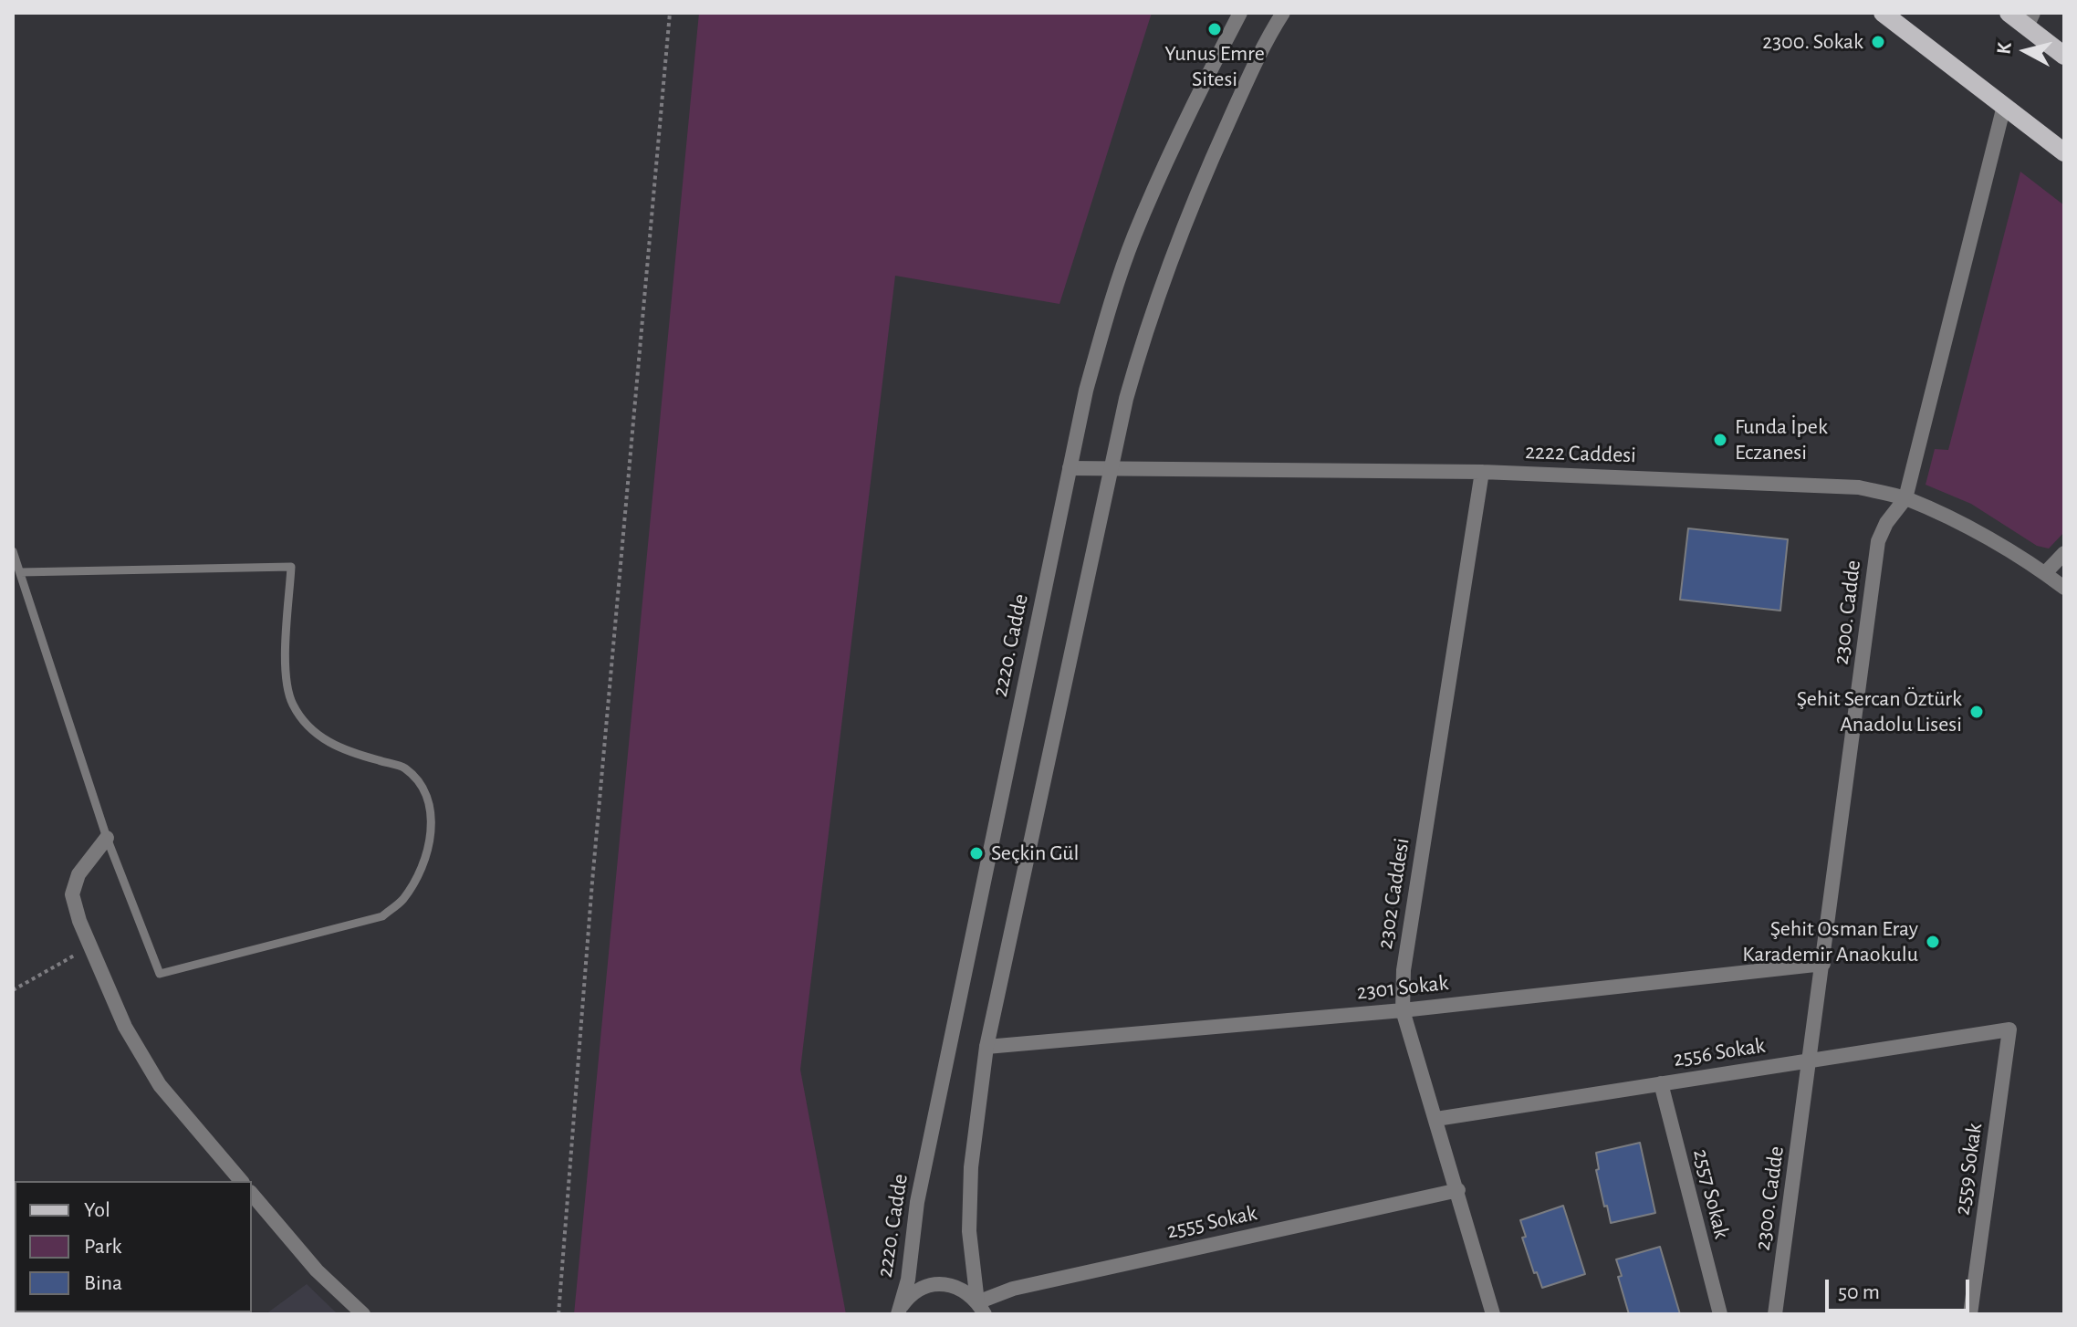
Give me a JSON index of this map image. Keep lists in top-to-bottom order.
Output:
{
  "streets": {
    "street": [
      "2222 Caddesi",
      "2300. Cadde",
      "2220. Cadde",
      "2302 Caddesi",
      "2301 Sokak",
      "2556 Sokak",
      "2559 Sokak",
      "2557 Sokak",
      "2555 Sokak"
    ]
  },
  "crossings": [
    ["2222 Caddesi", "2300. Cadde"],
    ["2222 Caddesi", "2220. Cadde"],
    ["2222 Caddesi", "2302 Caddesi"],
    ["2300. Cadde", "2301 Sokak"],
    ["2300. Cadde", "2556 Sokak"],
    ["2220. Cadde", "2555 Sokak"],
    ["2302 Caddesi", "2301 Sokak"],
    ["2302 Caddesi", "2556 Sokak"],
    ["2302 Caddesi", "2555 Sokak"],
    ["2556 Sokak", "2559 Sokak"],
    ["2556 Sokak", "2557 Sokak"]
  ],
  "places": [
    "Yunus Emre Sitesi",
    "2300. Sokak",
    "Funda İpek Eczanesi",
    "Şehit Sercan Öztürk Anadolu Lisesi",
    "Seçkin Gül",
    "Şehit Osman Eray Karademir Anaokulu"
  ],
  "legend": ["Yol", "Park", "Bina"],
  "scale_bar": "50 m",
  "north": "left"
}
